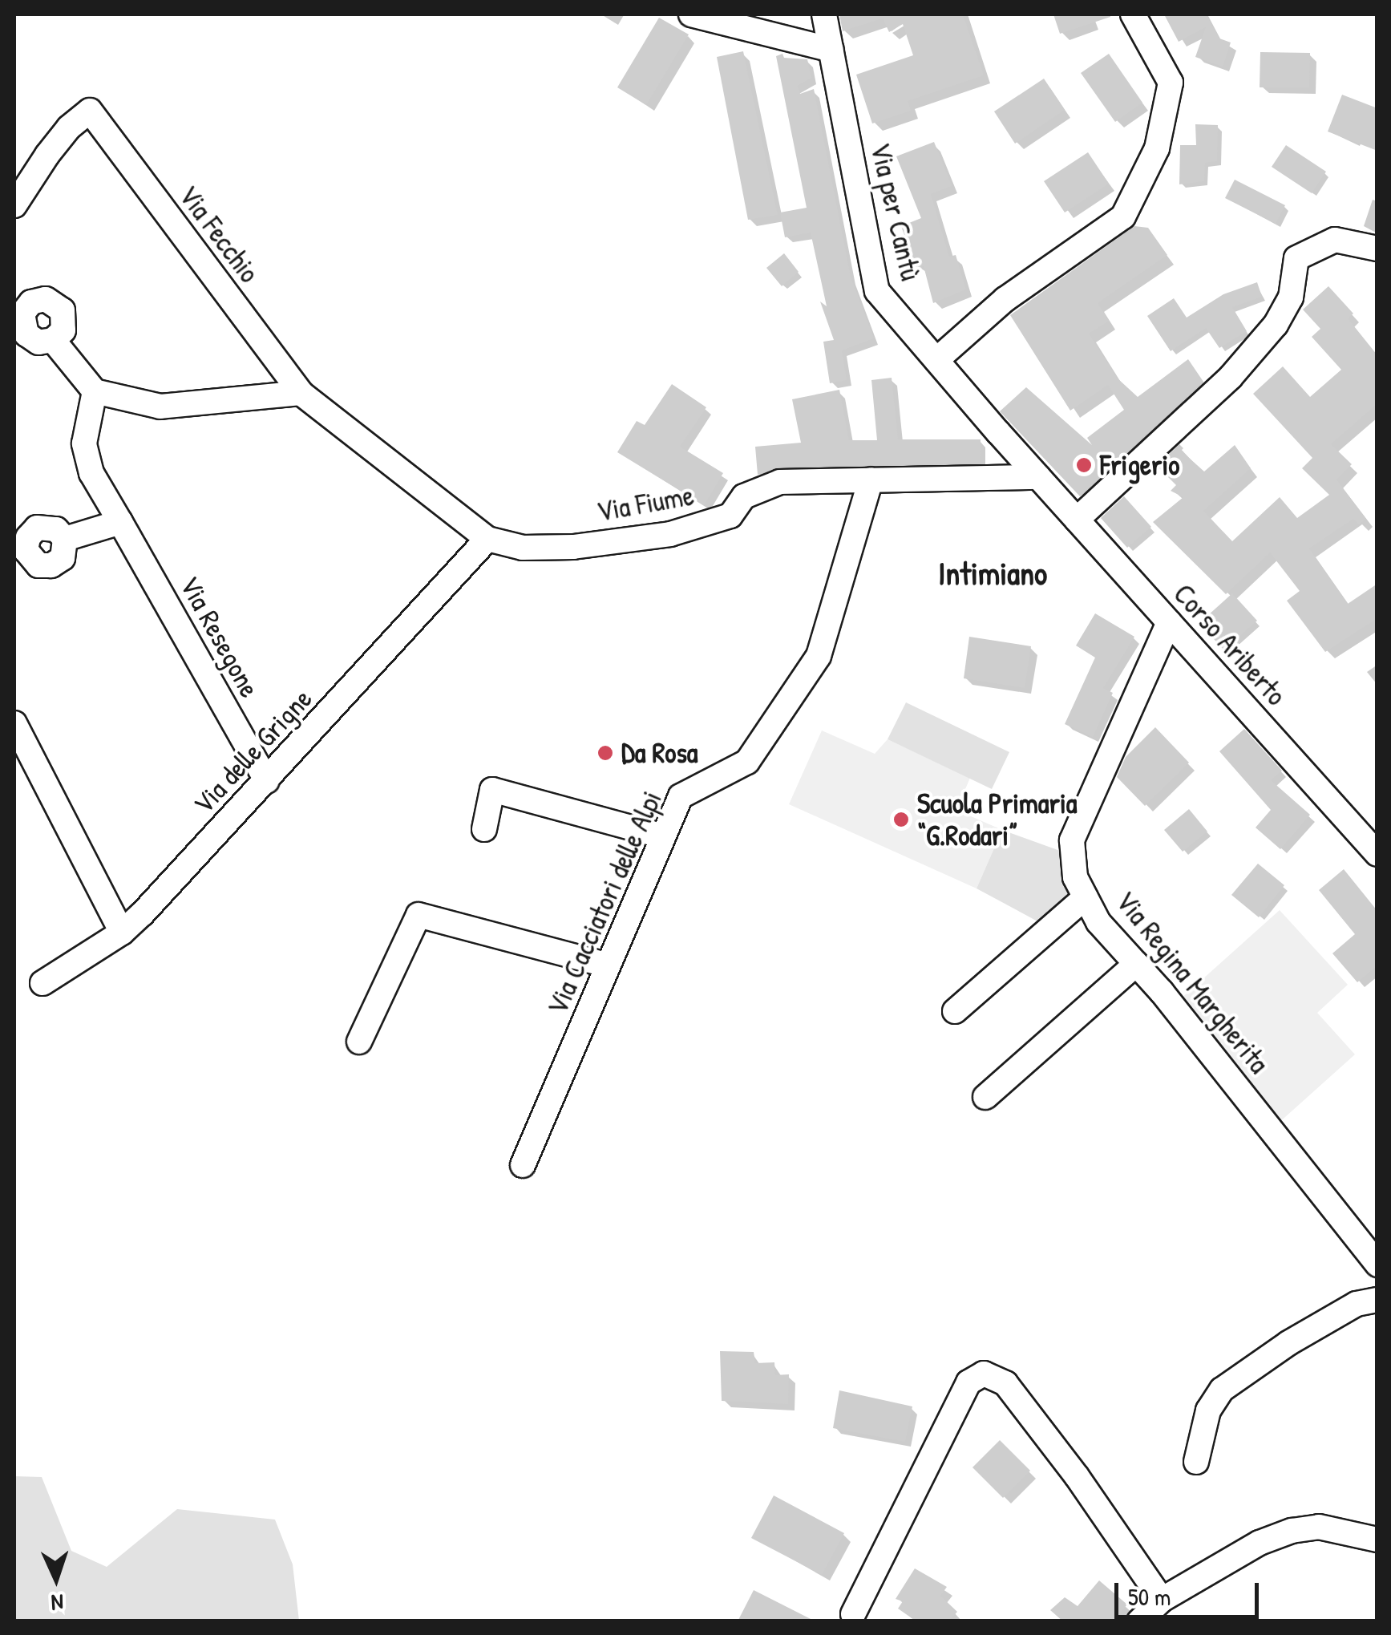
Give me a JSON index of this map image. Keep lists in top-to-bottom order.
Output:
{
  "streets": {
    "street": [
      "Via per Cantù",
      "Via Fecchio",
      "Via Fiume",
      "Via Resegone",
      "Corso Ariberto",
      "Via delle Grigne",
      "Via Cacciatori delle Alpi",
      "Via Regina Margherita"
    ]
  },
  "crossings": [
    ["Via per Cantù", "Via Fiume"],
    ["Via per Cantù", "Corso Ariberto"],
    ["Via Fecchio", "Via Fiume"],
    ["Via Fiume", "Corso Ariberto"],
    ["Via Fiume", "Via delle Grigne"],
    ["Via Fiume", "Via Cacciatori delle Alpi"],
    ["Via Resegone", "Via delle Grigne"],
    ["Corso Ariberto", "Via Regina Margherita"]
  ],
  "districts": ["Intimiano"],
  "places": ["Frigerio", "Da Rosa", "Scuola Primaria “G.Rodari”"],
  "scale_bar": "50 m",
  "north": "bottom"
}
